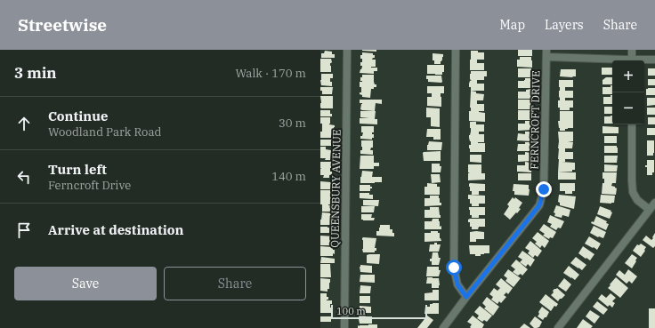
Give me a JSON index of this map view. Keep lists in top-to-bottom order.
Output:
{
  "streets": {
    "street": ["FERNCROFT DRIVE", "QUEENSBURY AVENUE"]
  },
  "scale_bar": "100 m",
  "page": {
    "header": "Streetwise",
    "nav": ["Map", "Layers", "Share"],
    "heading": ["3 min", "Walk · 170 m"],
    "map_buttons": ["+", "−"],
    "list": [
      ["Continue", "Woodland Park Road", "30 m"],
      ["Turn left", "Ferncroft Drive", "140 m"],
      "Arrive at destination"
    ],
    "buttons": ["Save", "Share"],
    "scale": "100 m"
  }
}
